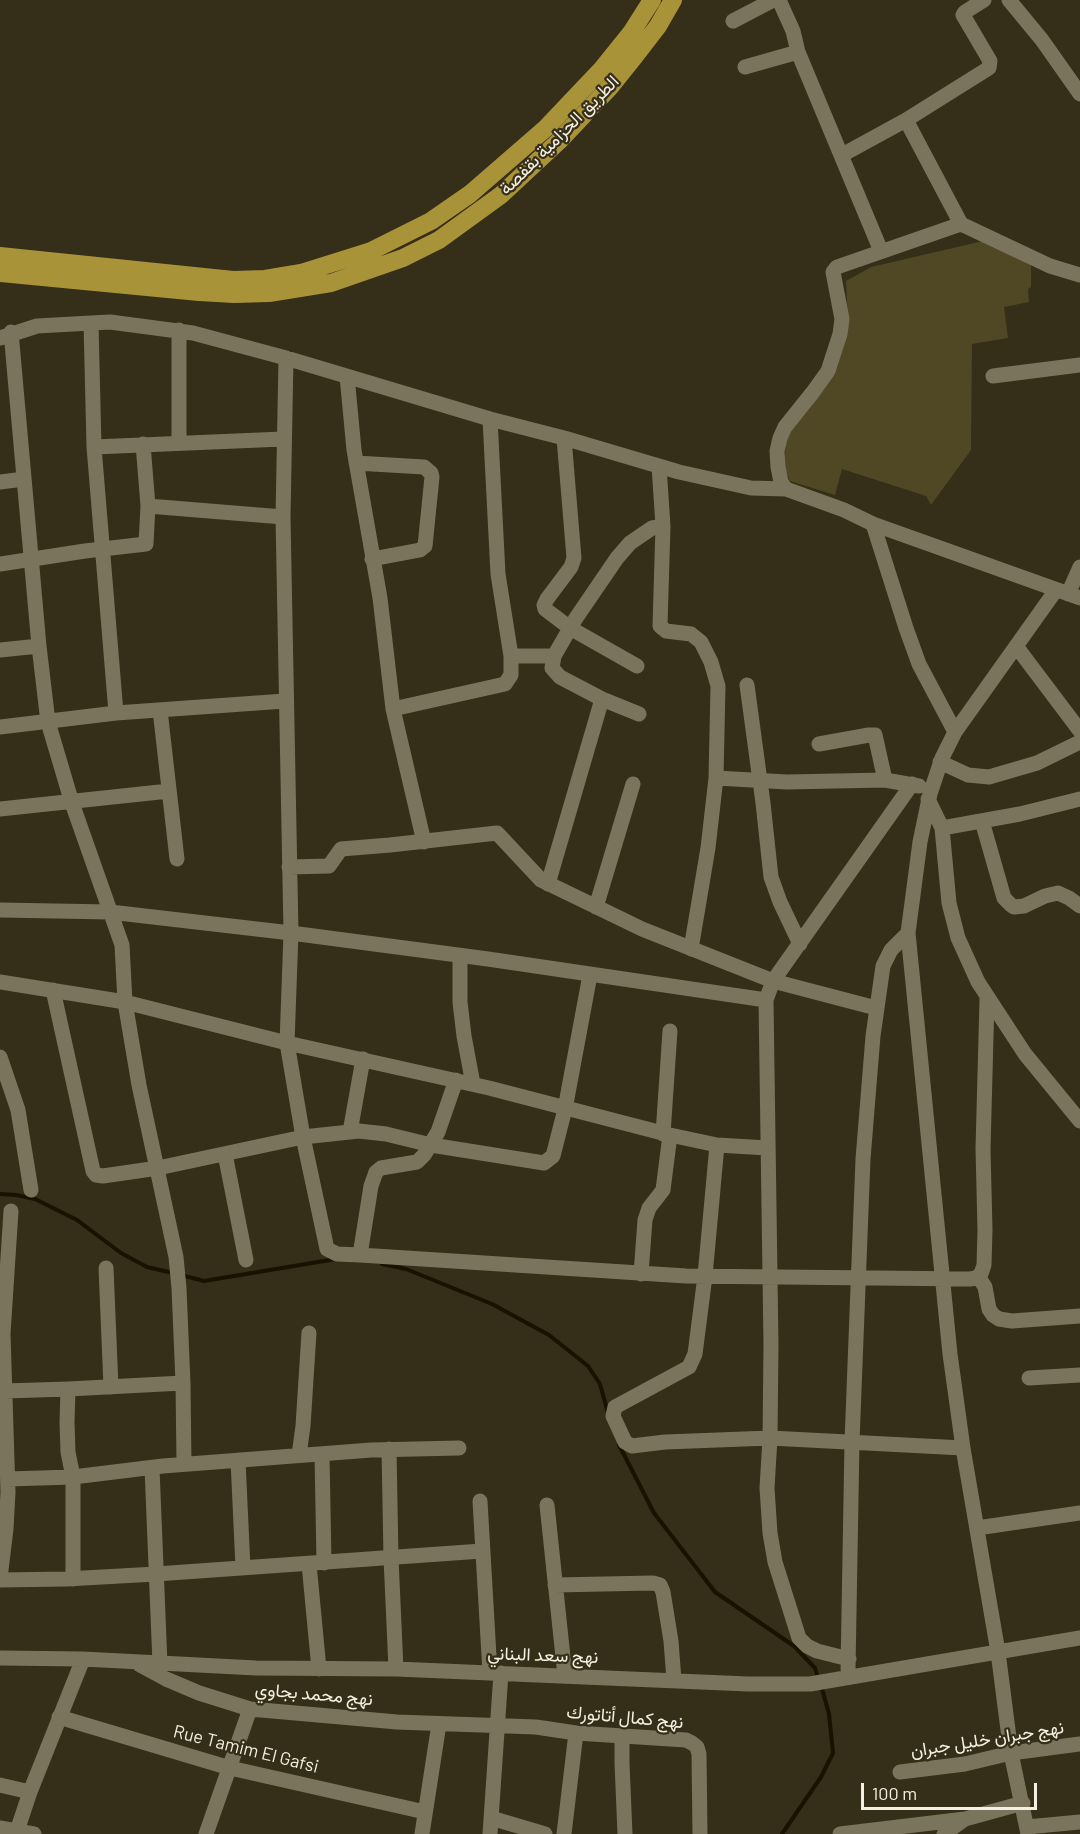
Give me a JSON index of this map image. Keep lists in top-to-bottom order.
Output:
{
  "streets": {
    "main road": ["الطريق الحزامية بقفصة"],
    "street": [
      "نهج سعد البناني",
      "نهج محمد بجاوي",
      "نهج كمال أتاتورك",
      "نهج جبران خليل جبران",
      "Rue Tamim El Gafsi"
    ]
  },
  "crossings": [
    ["نهج سعد البناني", "نهج محمد بجاوي"],
    ["نهج محمد بجاوي", "نهج كمال أتاتورك"]
  ],
  "scale_bar": "100 m"
}
